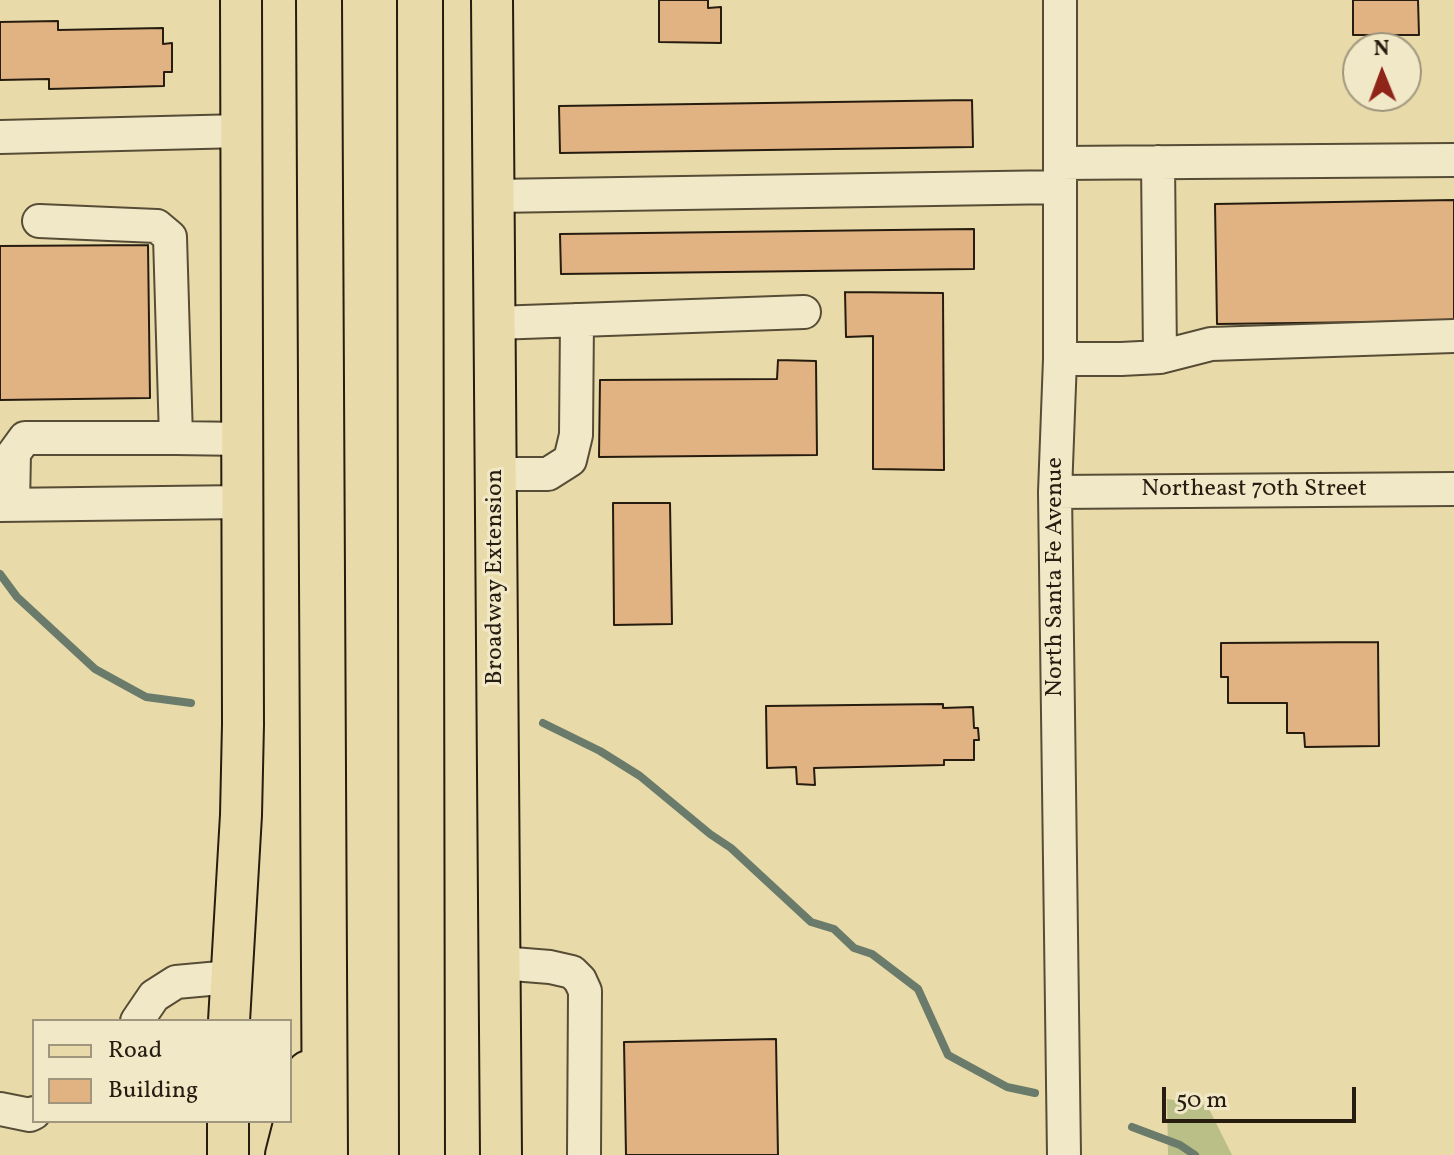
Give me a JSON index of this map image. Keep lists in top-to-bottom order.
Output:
{
  "streets": {
    "main road": ["Broadway Extension"],
    "street": ["Northeast 70th Street", "North Santa Fe Avenue"]
  },
  "crossings": [
    ["Northeast 70th Street", "North Santa Fe Avenue"]
  ],
  "legend": ["Road", "Building"],
  "scale_bar": "50 m",
  "north": "top"
}
